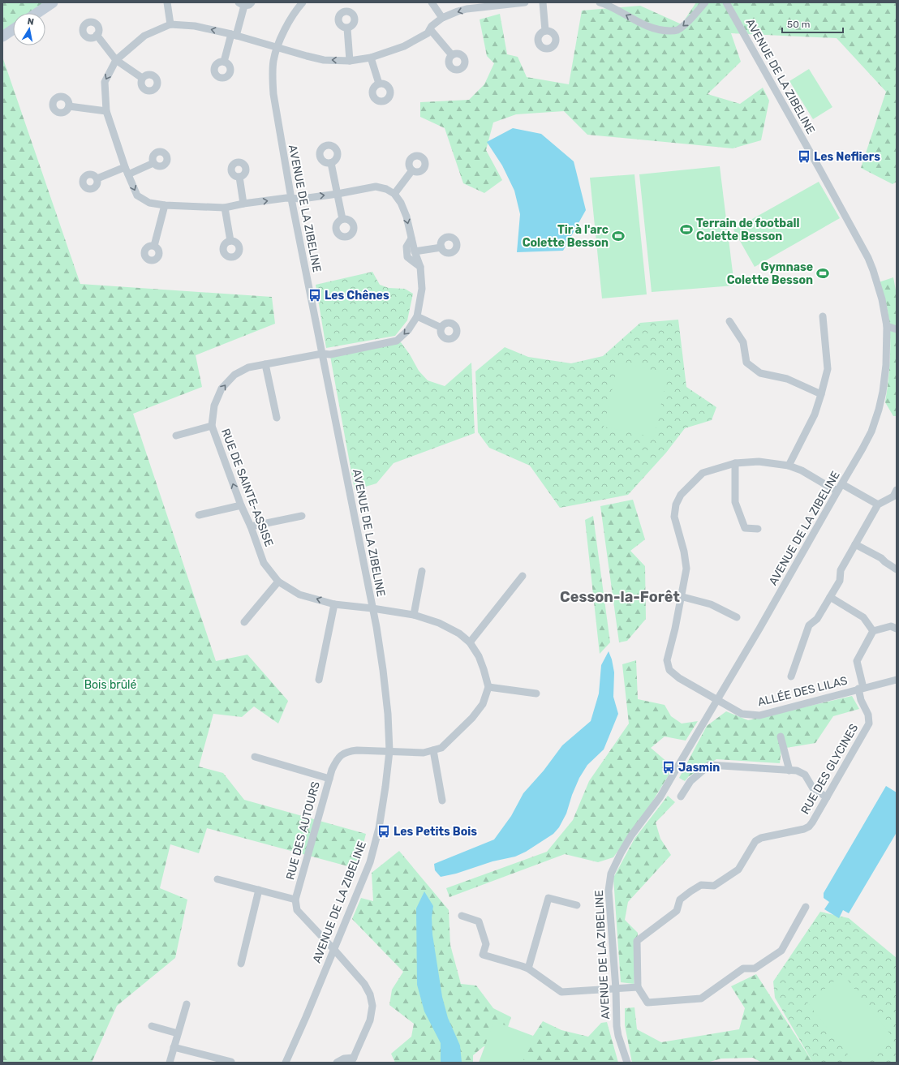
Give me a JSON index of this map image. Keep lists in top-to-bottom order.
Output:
{
  "streets": {
    "street": [
      "AVENUE DE LA ZIBELINE",
      "RUE DE SAINTE-ASSISE",
      "ALLÉE DES LILAS",
      "RUE DES GLYCINES",
      "RUE DES AUTOURS"
    ]
  },
  "crossings": [
    ["AVENUE DE LA ZIBELINE", "RUE DE SAINTE-ASSISE"],
    ["AVENUE DE LA ZIBELINE", "ALLÉE DES LILAS"],
    ["AVENUE DE LA ZIBELINE", "RUE DES AUTOURS"],
    ["ALLÉE DES LILAS", "RUE DES GLYCINES"]
  ],
  "districts": ["Cesson-la-Forêt"],
  "parks": ["Bois brûlé"],
  "places": {
    "bus stop": [
      "Les Nefliers",
      "Les Chênes",
      "Jasmin",
      "Les Petits Bois"
    ],
    "sports": ["Terrain de football Colette Besson", "Tir à l'arc Colette Besson", "Gymnase Colette Besson"]
  },
  "scale_bar": "50 m",
  "north": "top"
}
